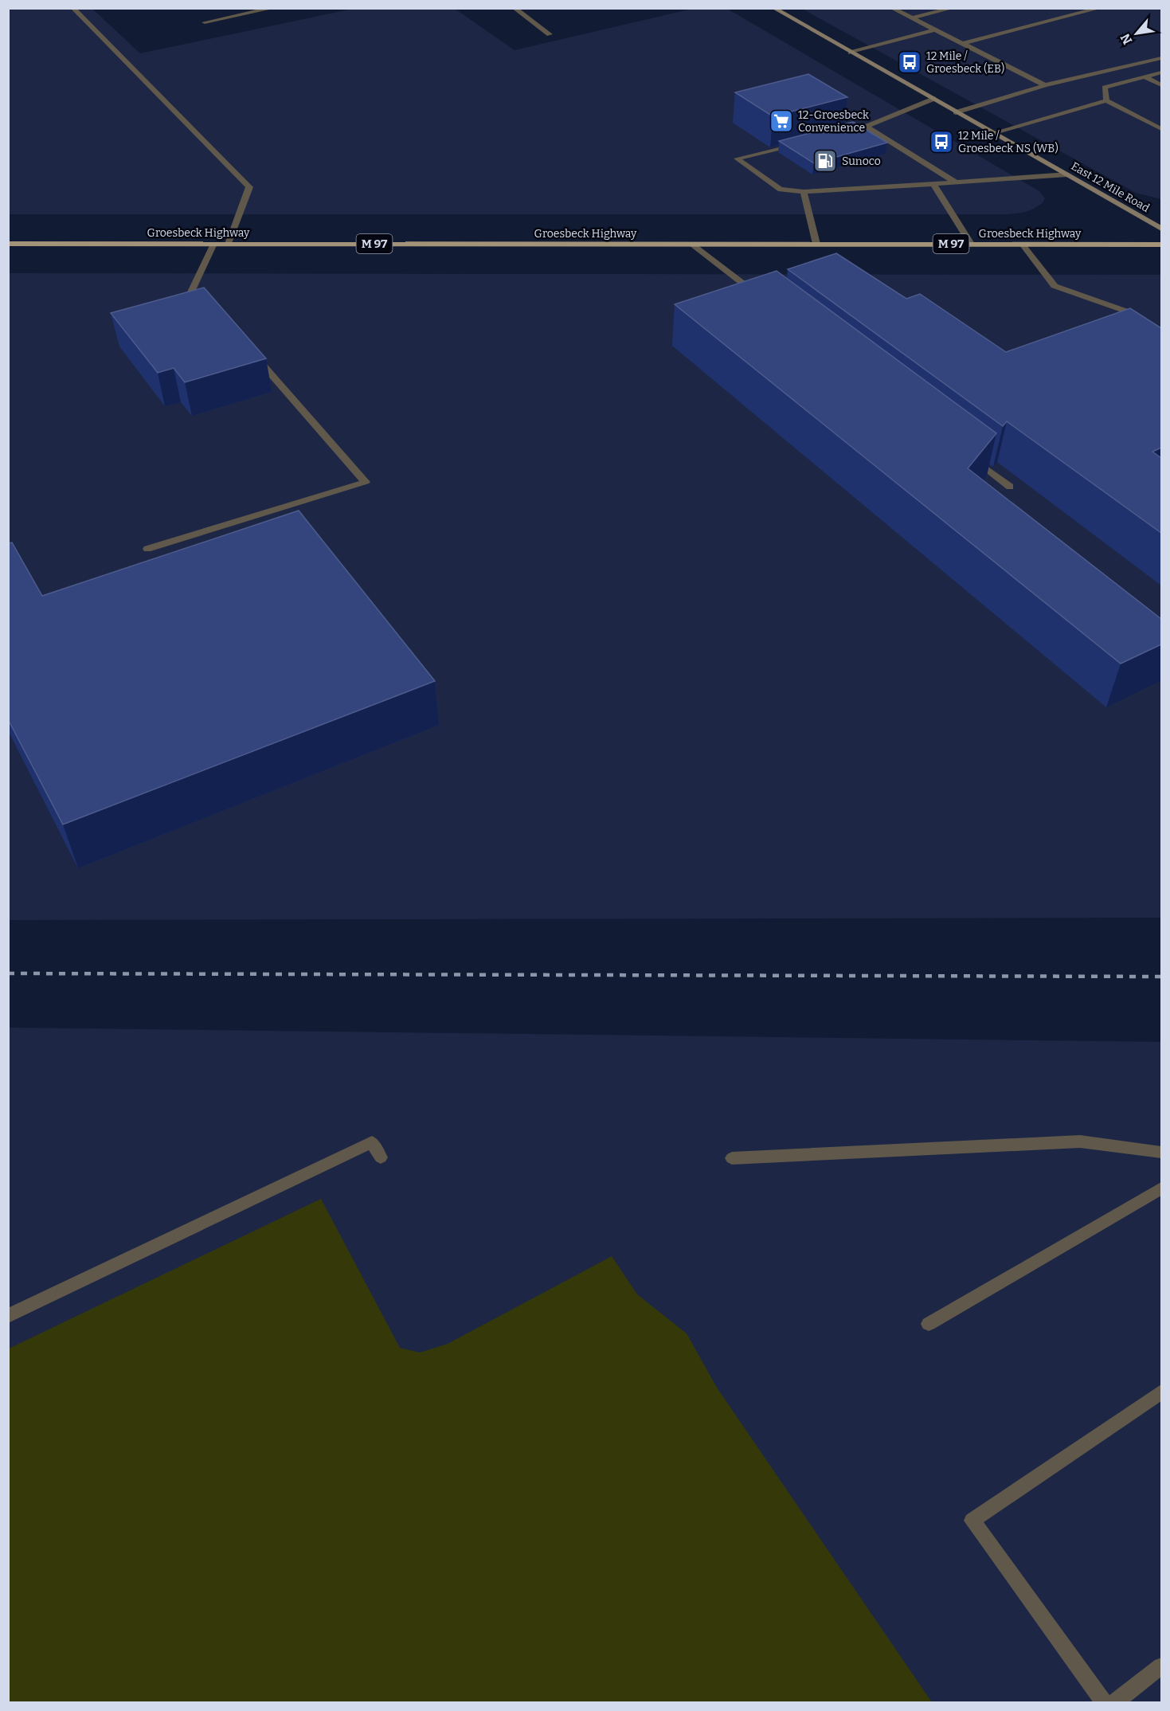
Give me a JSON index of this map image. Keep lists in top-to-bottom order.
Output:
{
  "streets": {
    "main road": ["East 12 Mile Road", "Groesbeck Highway", "M 97"]
  },
  "places": {
    "bus stop": ["12 Mile / Groesbeck (EB)", "12 Mile / Groesbeck NS (WB)"],
    "supermarket": ["12-Groesbeck Convenience"],
    "fuel station": ["Sunoco"]
  },
  "north": "bottom left"
}
